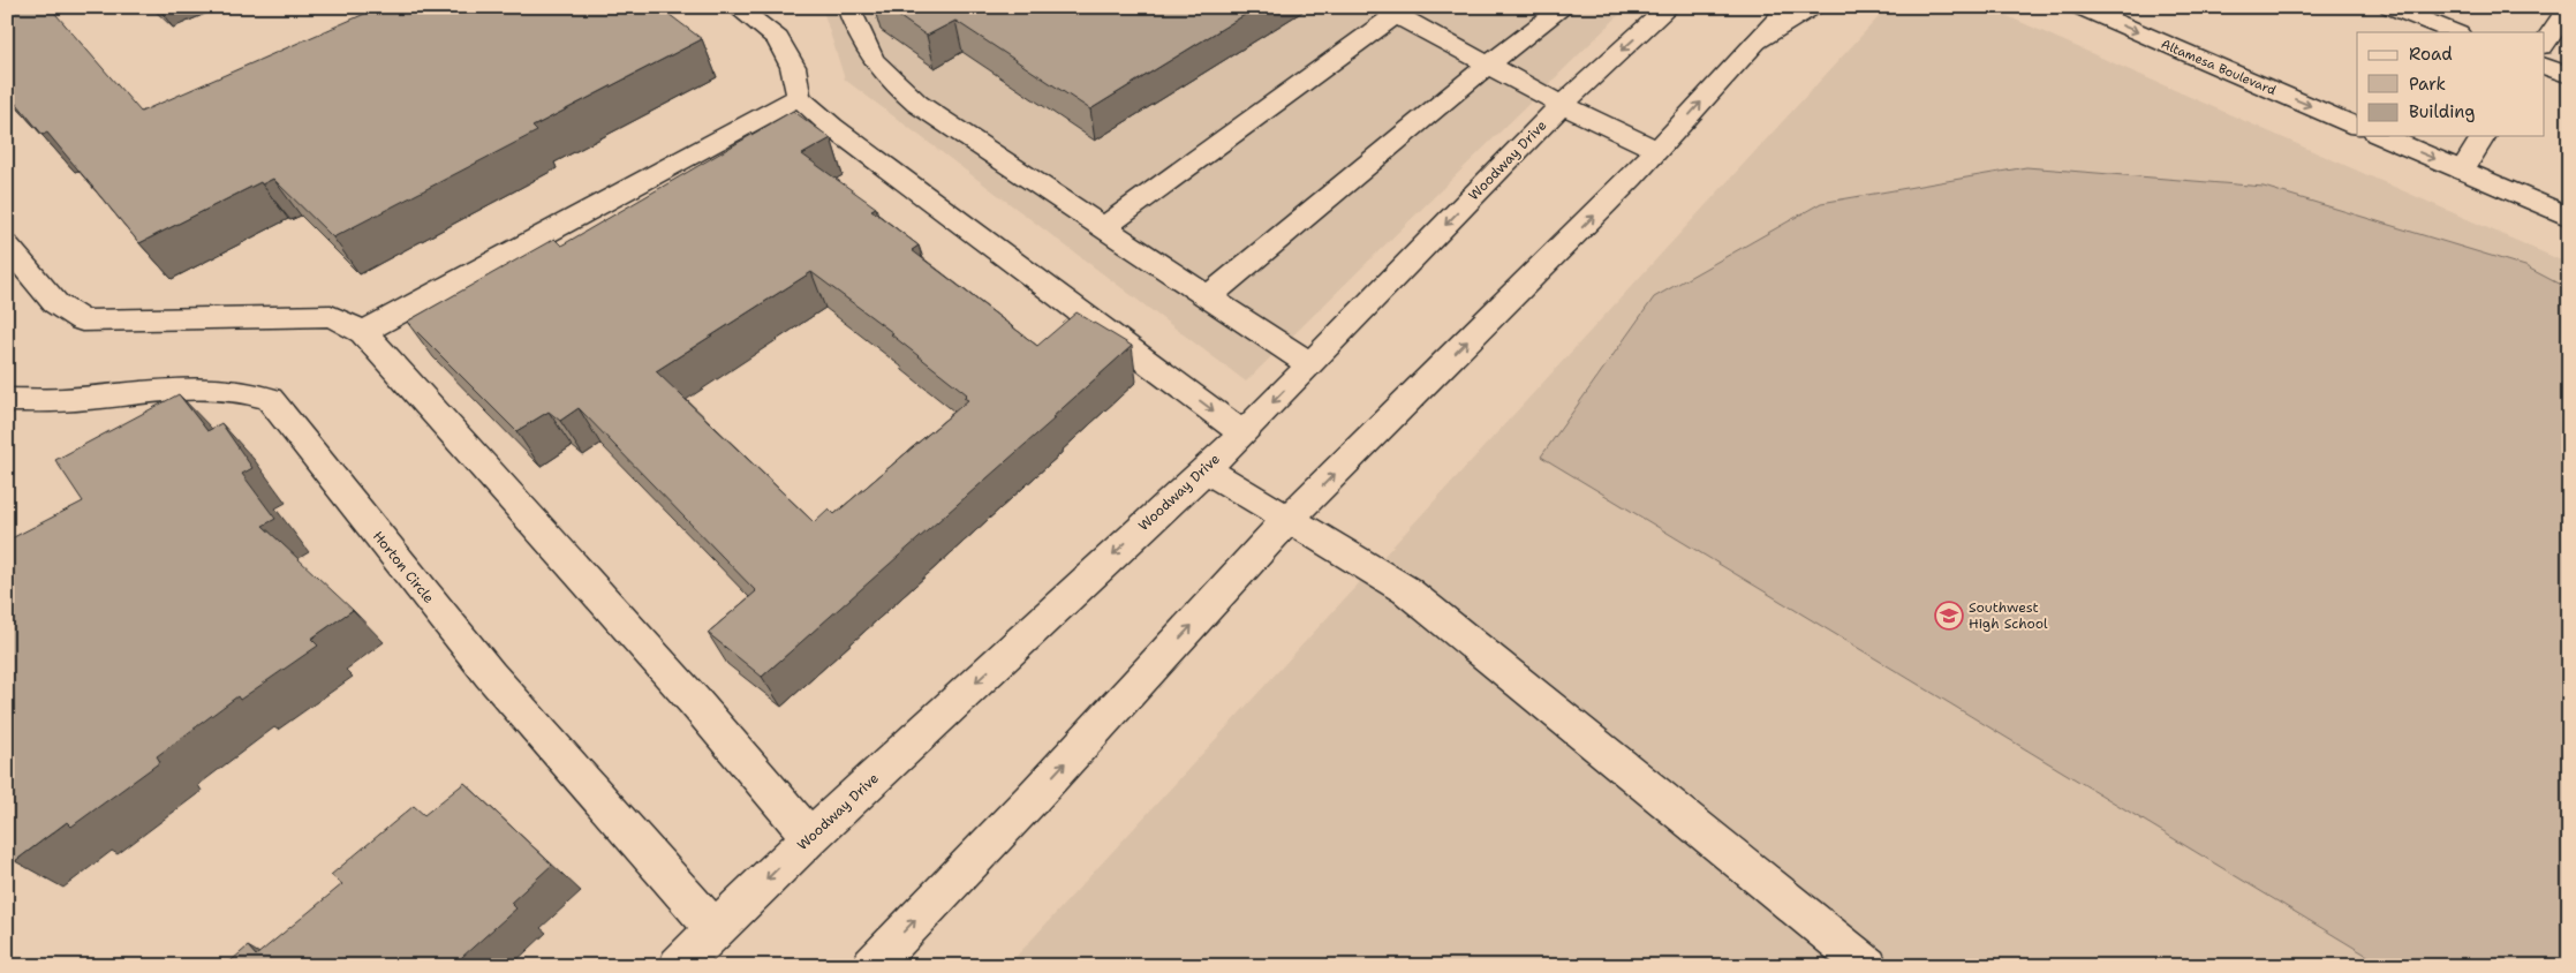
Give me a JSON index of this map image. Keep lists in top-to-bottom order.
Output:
{
  "streets": {
    "street": ["Altamesa Boulevard", "Woodway Drive", "Horton Circle"]
  },
  "crossings": [
    ["Woodway Drive", "Horton Circle"]
  ],
  "one_way": ["Altamesa Boulevard"],
  "places": {
    "school or university": ["Southwest High School"]
  },
  "legend": ["Road", "Park", "Building"]
}
